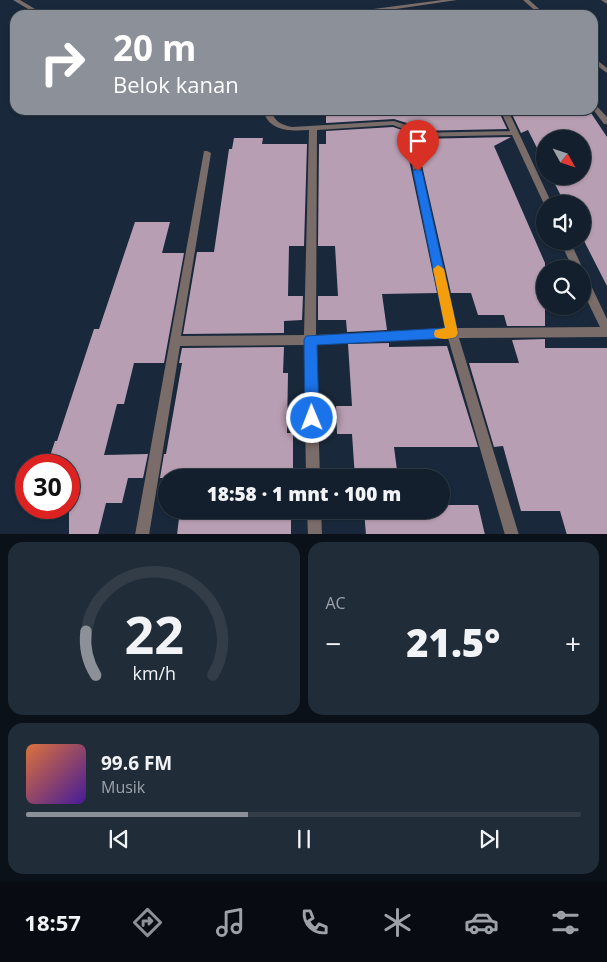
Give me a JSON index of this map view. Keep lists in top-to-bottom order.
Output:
{
  "north": "bottom right",
  "page": {
    "turn": ["20 m", "Belok kanan"],
    "limit": "30",
    "trip": "18:58 · 1 mnt · 100 m",
    "tile": "AC",
    "heat": ["−", "21.5°", "+"],
    "song": ["99.6 FM", "Musik"],
    "tabs": "18:57",
    "gauge": ["22", "km/h"]
  }
}
